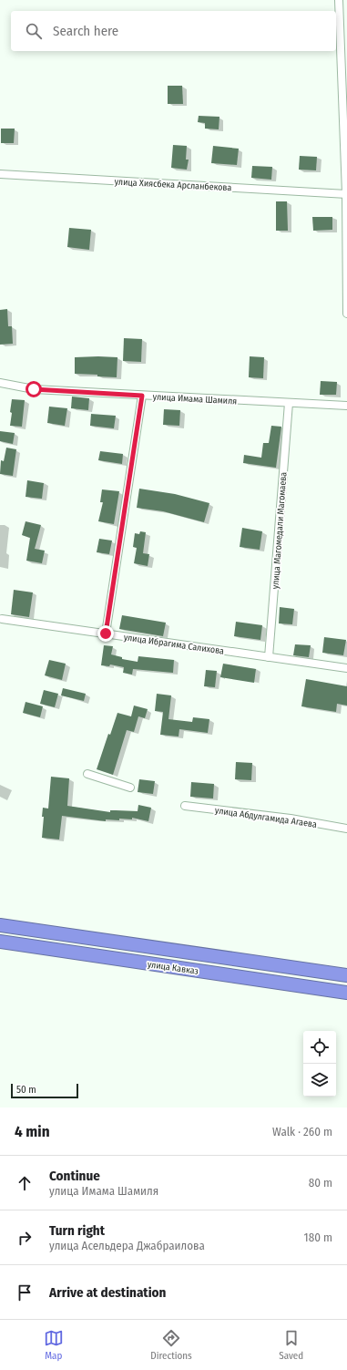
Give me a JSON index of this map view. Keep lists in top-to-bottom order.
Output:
{
  "streets": {
    "highway": ["улица Кавказ"],
    "street": [
      "улица Хиясбека Арсланбекова",
      "улица Имама Шамиля",
      "улица Магомедали Магомаева",
      "улица Ибрагима Салихова",
      "улица Абдулгамида Агаева"
    ]
  },
  "crossings": [
    ["улица Имама Шамиля", "улица Магомедали Магомаева"],
    ["улица Магомедали Магомаева", "улица Ибрагима Салихова"]
  ],
  "scale_bar": "50 m",
  "page": {
    "search": "Search here",
    "scale": "50 m",
    "heading": ["4 min", "Walk · 260 m"],
    "list": [
      ["Continue", "улица Имама Шамиля", "80 m"],
      ["Turn right", "улица Асельдера Джабраилова", "180 m"],
      "Arrive at destination"
    ],
    "nav": ["Map", "Directions", "Saved"]
  }
}
